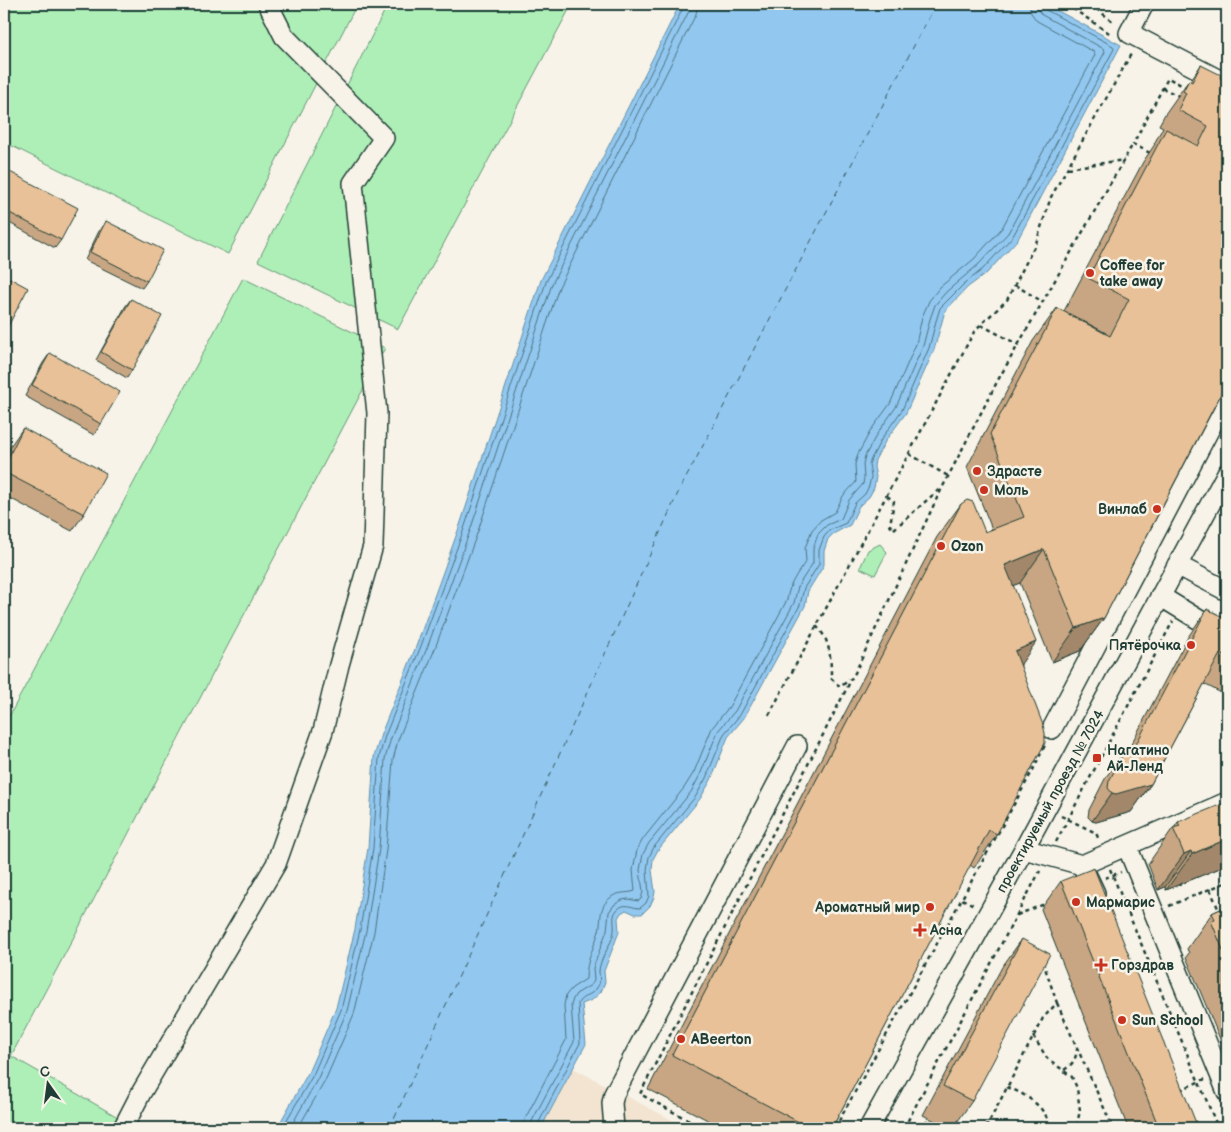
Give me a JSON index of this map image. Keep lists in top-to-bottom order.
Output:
{
  "streets": {
    "street": ["проектируемый проезд № 7024"]
  },
  "places": {
    "other": [
      "Coffee for take away",
      "Здрасте",
      "Моль",
      "Винлаб",
      "Ozon",
      "Пятёрочка",
      "Мармарис",
      "Ароматный мир",
      "Sun School",
      "ABeerton"
    ],
    "transit": ["Нагатино Ай-Ленд"],
    "health": ["Асна", "Горздрав"]
  },
  "north": "top"
}
